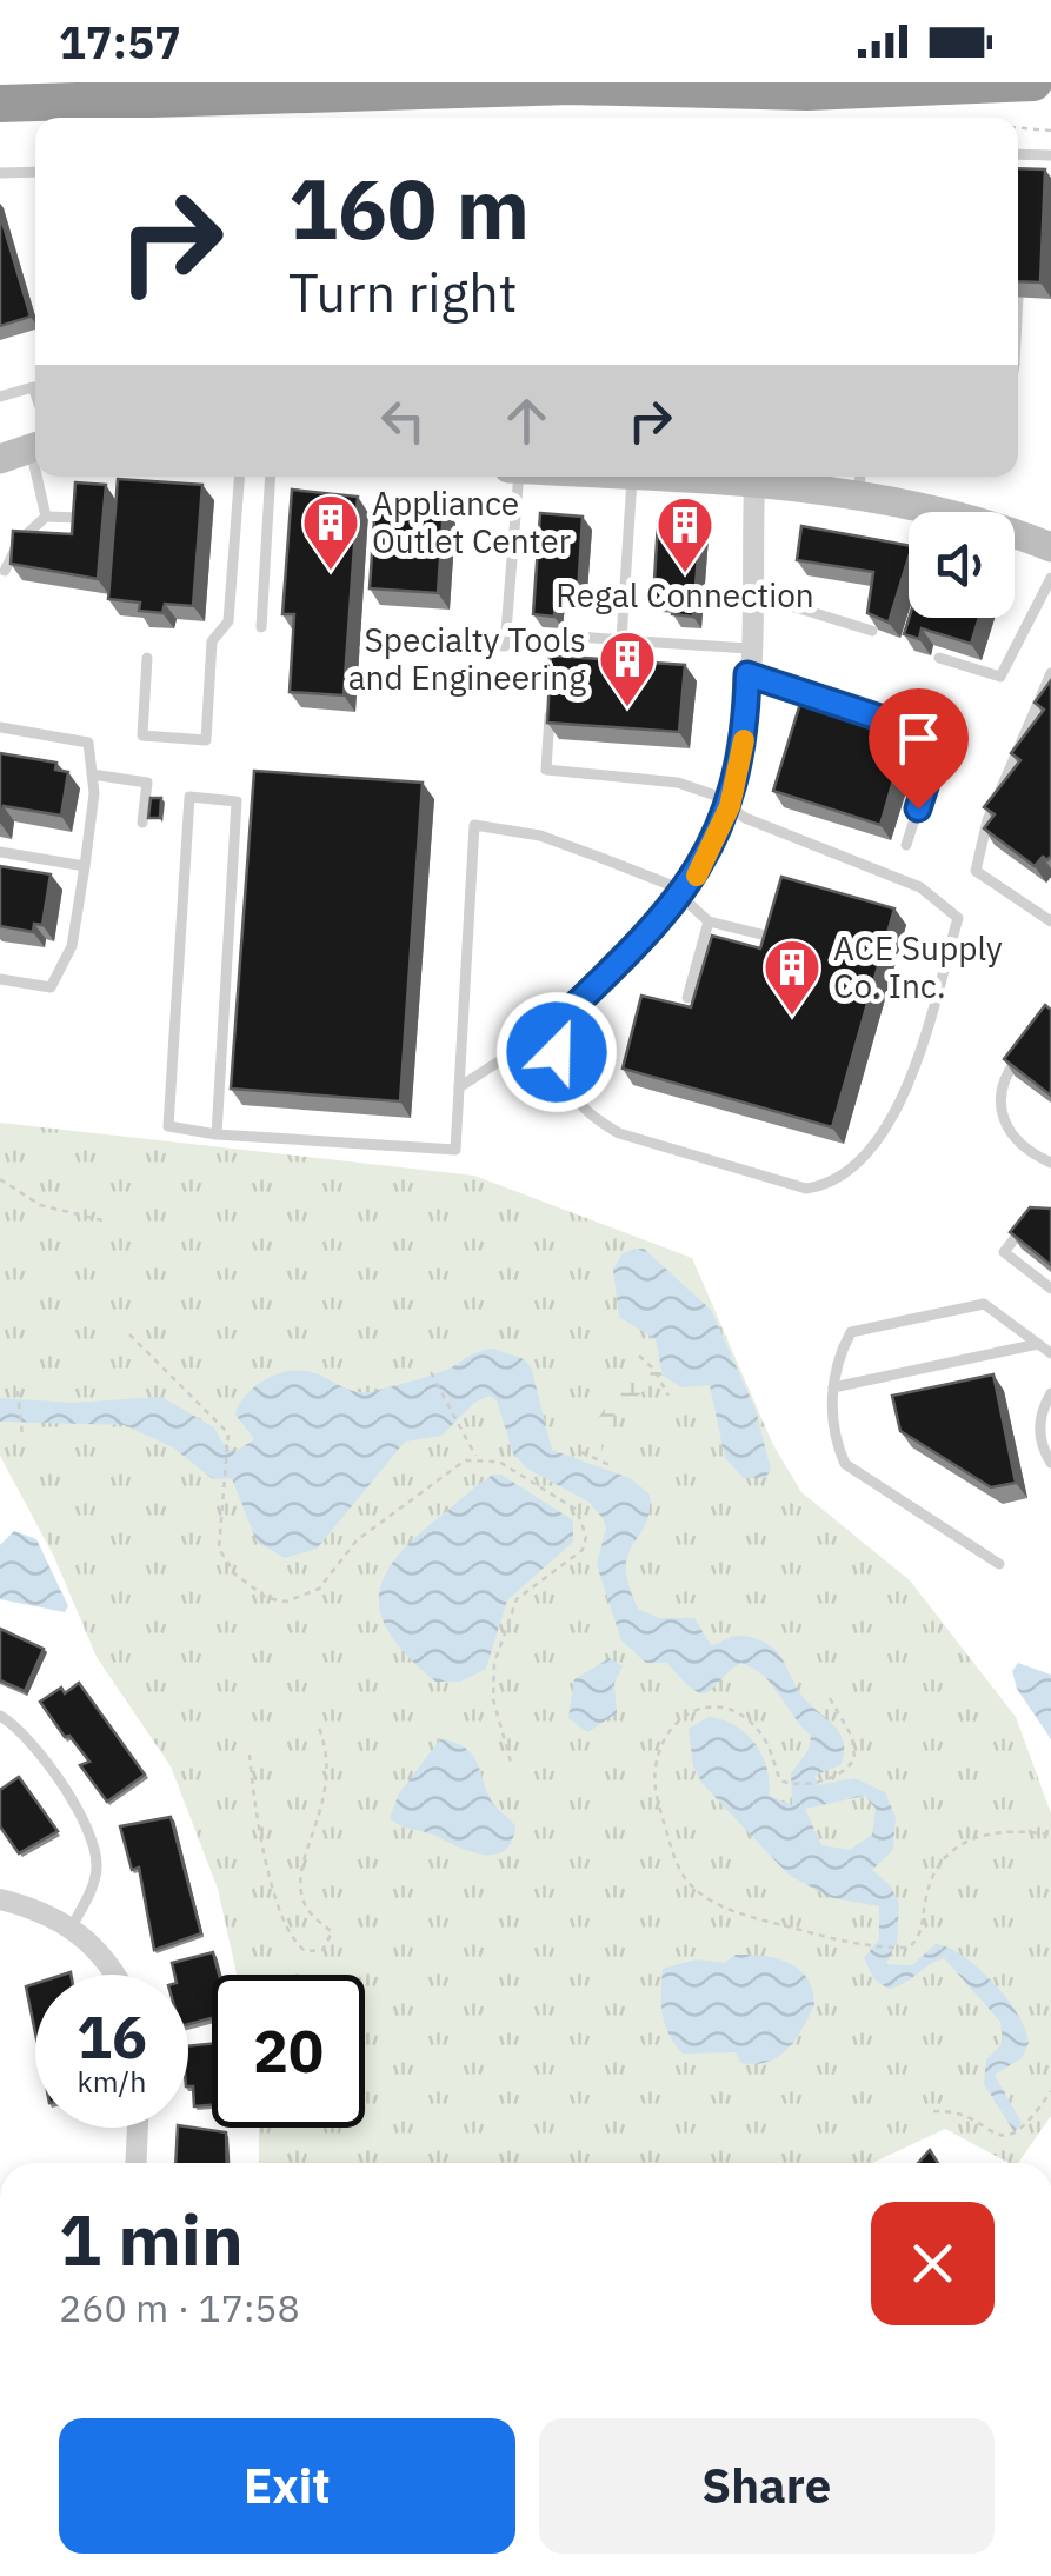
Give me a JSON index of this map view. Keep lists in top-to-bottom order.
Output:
{
  "places": {
    "building": [
      "Appliance Outlet Center",
      "Regal Connection",
      "Specialty Tools and Engineering",
      "ACE Supply Co. Inc."
    ]
  },
  "page": {
    "status": "17:57",
    "turn": ["160 m", "Turn right"],
    "speed": "16 km/h",
    "limit": "20",
    "heading": ["1 min", "260 m · 17:58"],
    "buttons": ["Exit", "Share"]
  }
}
